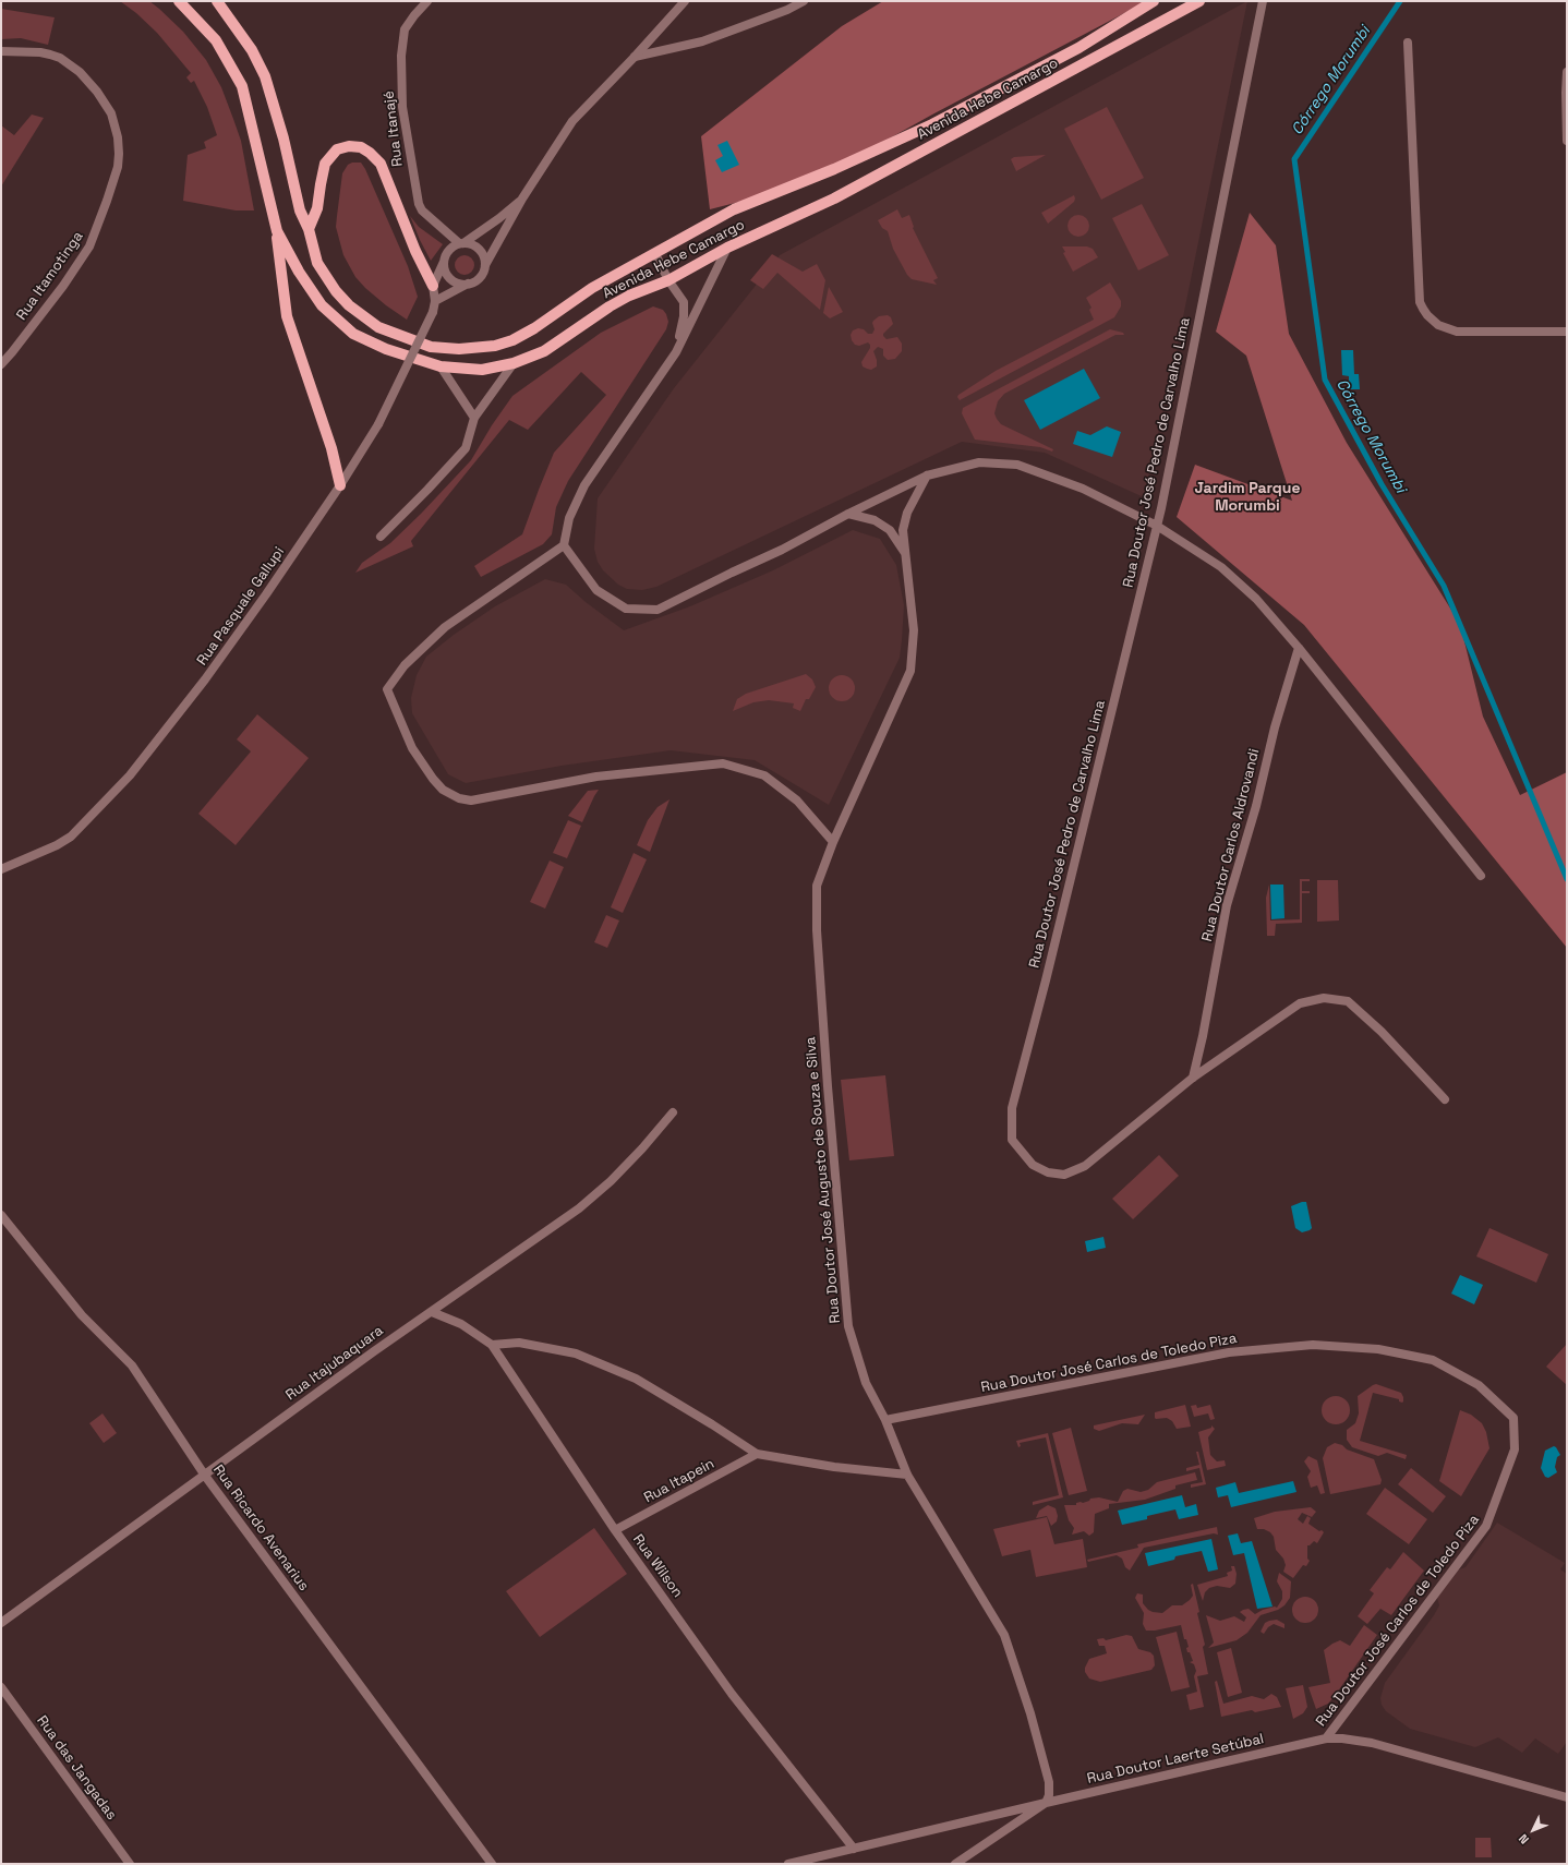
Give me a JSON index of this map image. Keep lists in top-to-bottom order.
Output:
{
  "streets": {
    "main road": ["Avenida Hebe Camargo"],
    "street": [
      "Rua Itanajé",
      "Rua Itamotinga",
      "Rua Doutor José Pedro de Carvalho Lima",
      "Rua Pasquale Gallupi",
      "Rua Doutor Carlos Aldrovandi",
      "Rua Doutor José Augusto de Souza e Silva",
      "Rua Itajubaquara",
      "Rua Doutor José Carlos de Toledo Piza",
      "Rua Itapein",
      "Rua Ricardo Avenarius",
      "Rua Wilson",
      "Rua Doutor Laerte Setúbal",
      "Rua das Jangadas"
    ]
  },
  "crossings": [
    ["Rua Doutor José Pedro de Carvalho Lima", "Rua Doutor Carlos Aldrovandi"],
    ["Rua Doutor José Augusto de Souza e Silva", "Rua Doutor José Carlos de Toledo Piza"],
    ["Rua Doutor José Augusto de Souza e Silva", "Rua Doutor Laerte Setúbal"],
    ["Rua Itajubaquara", "Rua Ricardo Avenarius"],
    ["Rua Itajubaquara", "Rua Wilson"],
    ["Rua Doutor José Carlos de Toledo Piza", "Rua Doutor Laerte Setúbal"],
    ["Rua Itapein", "Rua Wilson"],
    ["Rua Wilson", "Rua Doutor Laerte Setúbal"]
  ],
  "districts": ["Jardim Parque Morumbi"],
  "water": ["Córrego Morumbi"],
  "north": "bottom left"
}
